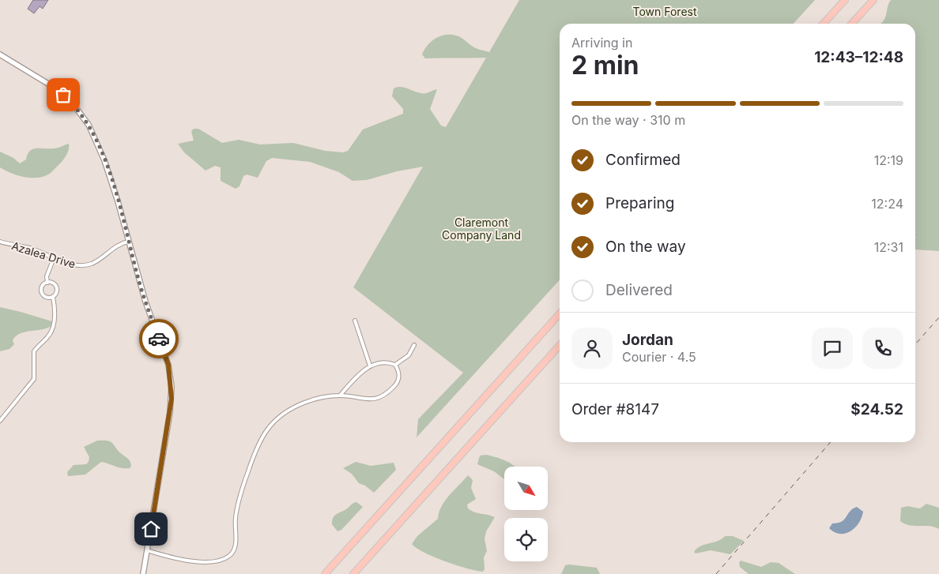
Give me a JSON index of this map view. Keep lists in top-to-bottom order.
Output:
{
  "streets": {
    "street": ["Azalea Drive"]
  },
  "parks": ["Town Forest", "Claremont Company Land"],
  "north": "bottom right",
  "page": {
    "heading": ["2 min", "Arriving in", "12:43–12:48"],
    "panel": [
      "Jordan",
      "Courier · 4.5",
      "Order #8147",
      "$24.52"
    ],
    "bar": "On the way · 310 m",
    "list": [
      ["Confirmed", "12:19"],
      ["Preparing", "12:24"],
      ["On the way", "12:31"],
      "Delivered"
    ]
  }
}
